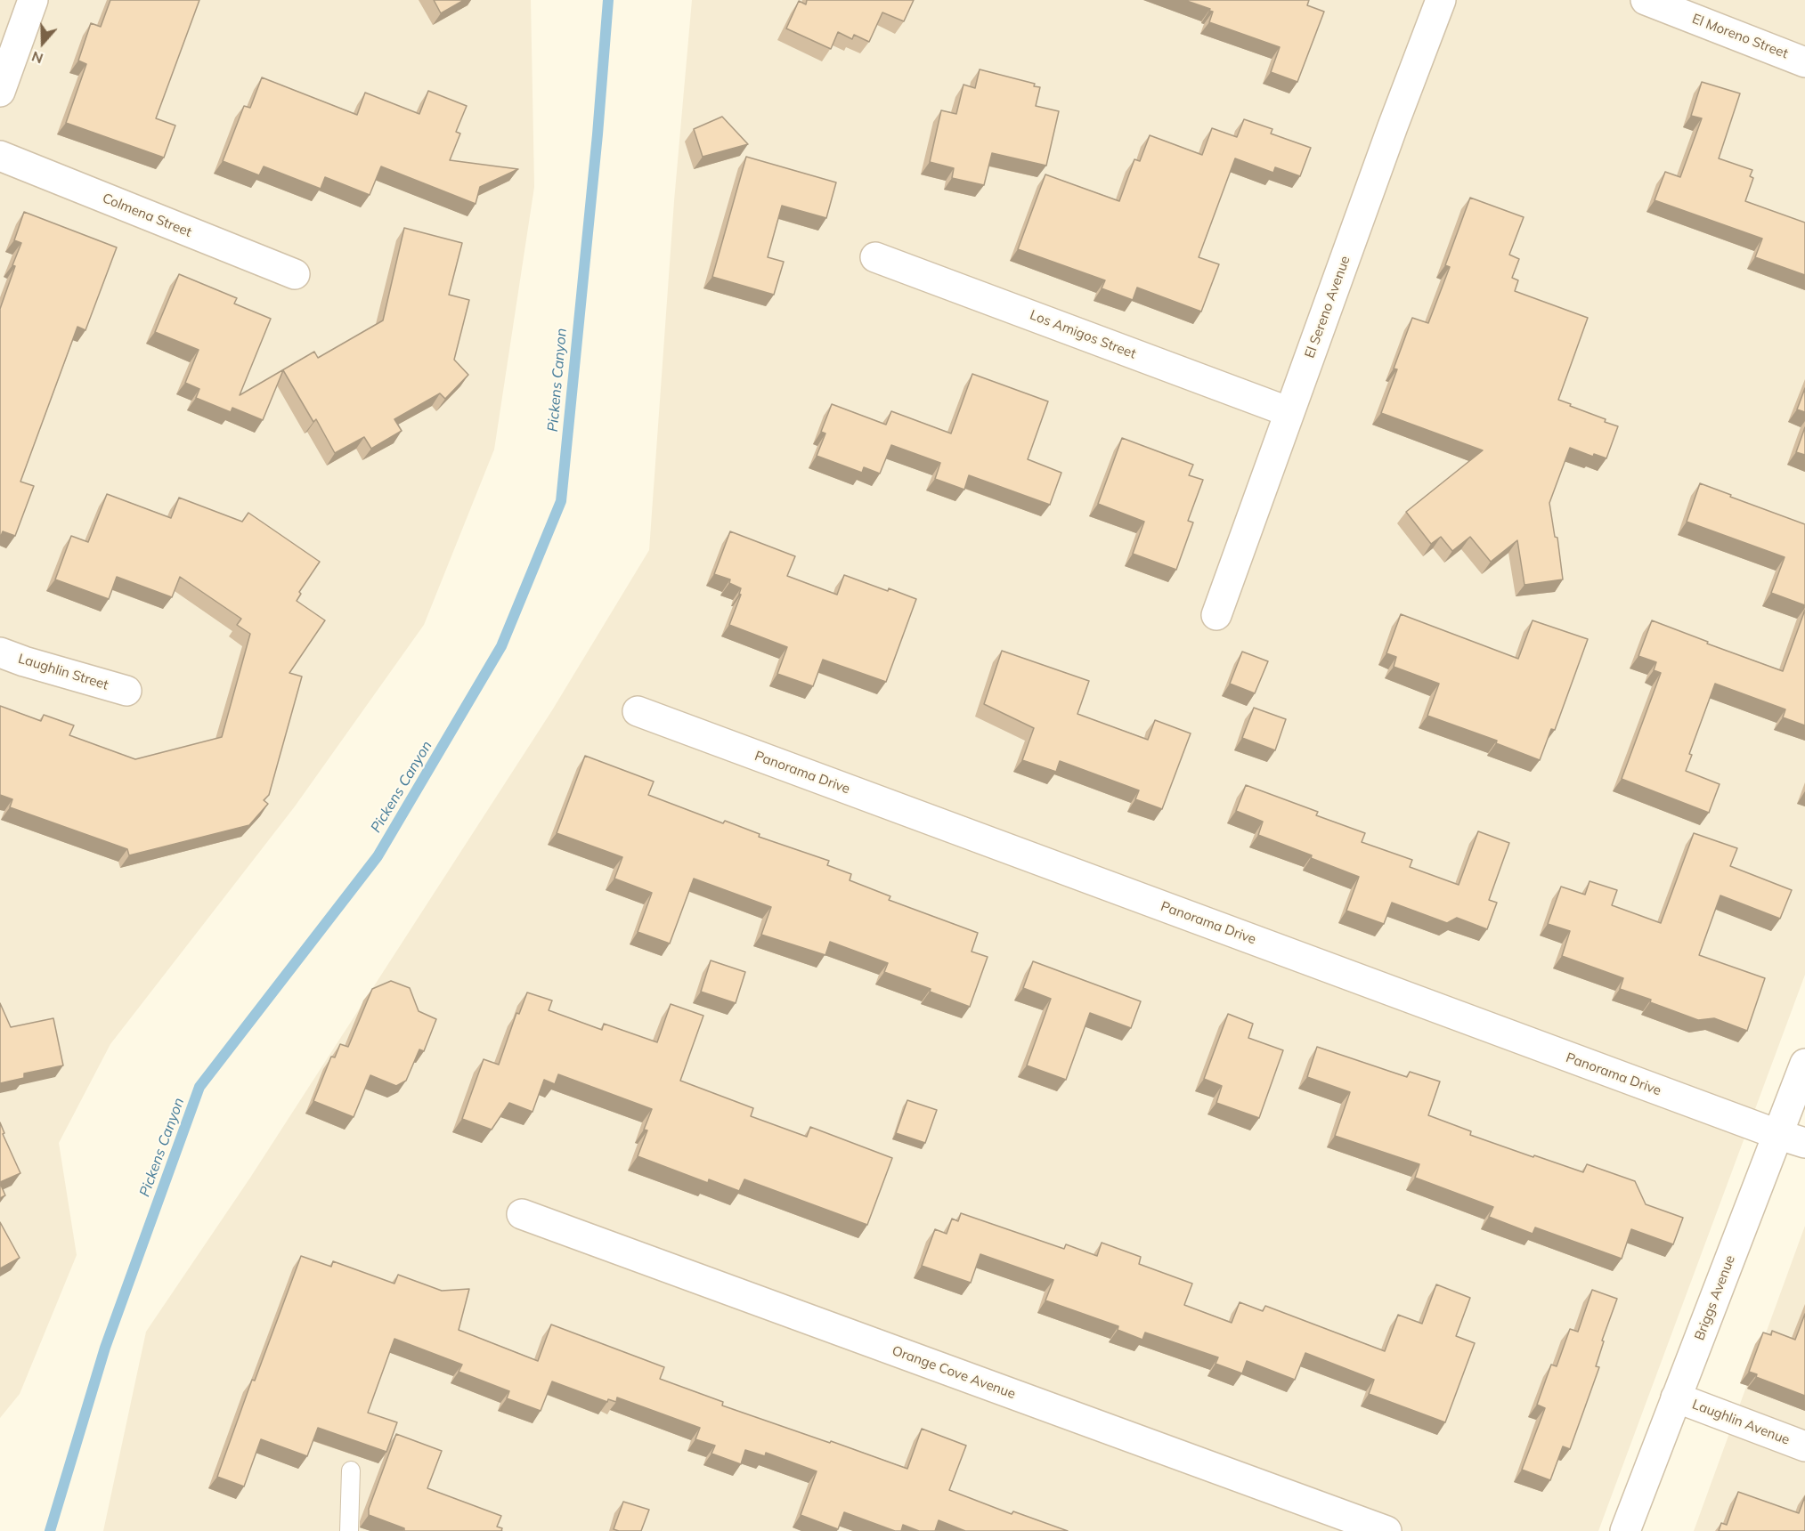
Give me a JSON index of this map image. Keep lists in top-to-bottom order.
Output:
{
  "streets": {
    "street": [
      "El Moreno Street",
      "Colmena Street",
      "El Sereno Avenue",
      "Los Amigos Street",
      "Laughlin Street",
      "Panorama Drive",
      "Briggs Avenue",
      "Orange Cove Avenue",
      "Laughlin Avenue"
    ]
  },
  "crossings": [
    ["El Sereno Avenue", "Los Amigos Street"],
    ["Panorama Drive", "Briggs Avenue"],
    ["Briggs Avenue", "Laughlin Avenue"]
  ],
  "water": ["Pickens Canyon"],
  "north": "bottom"
}
